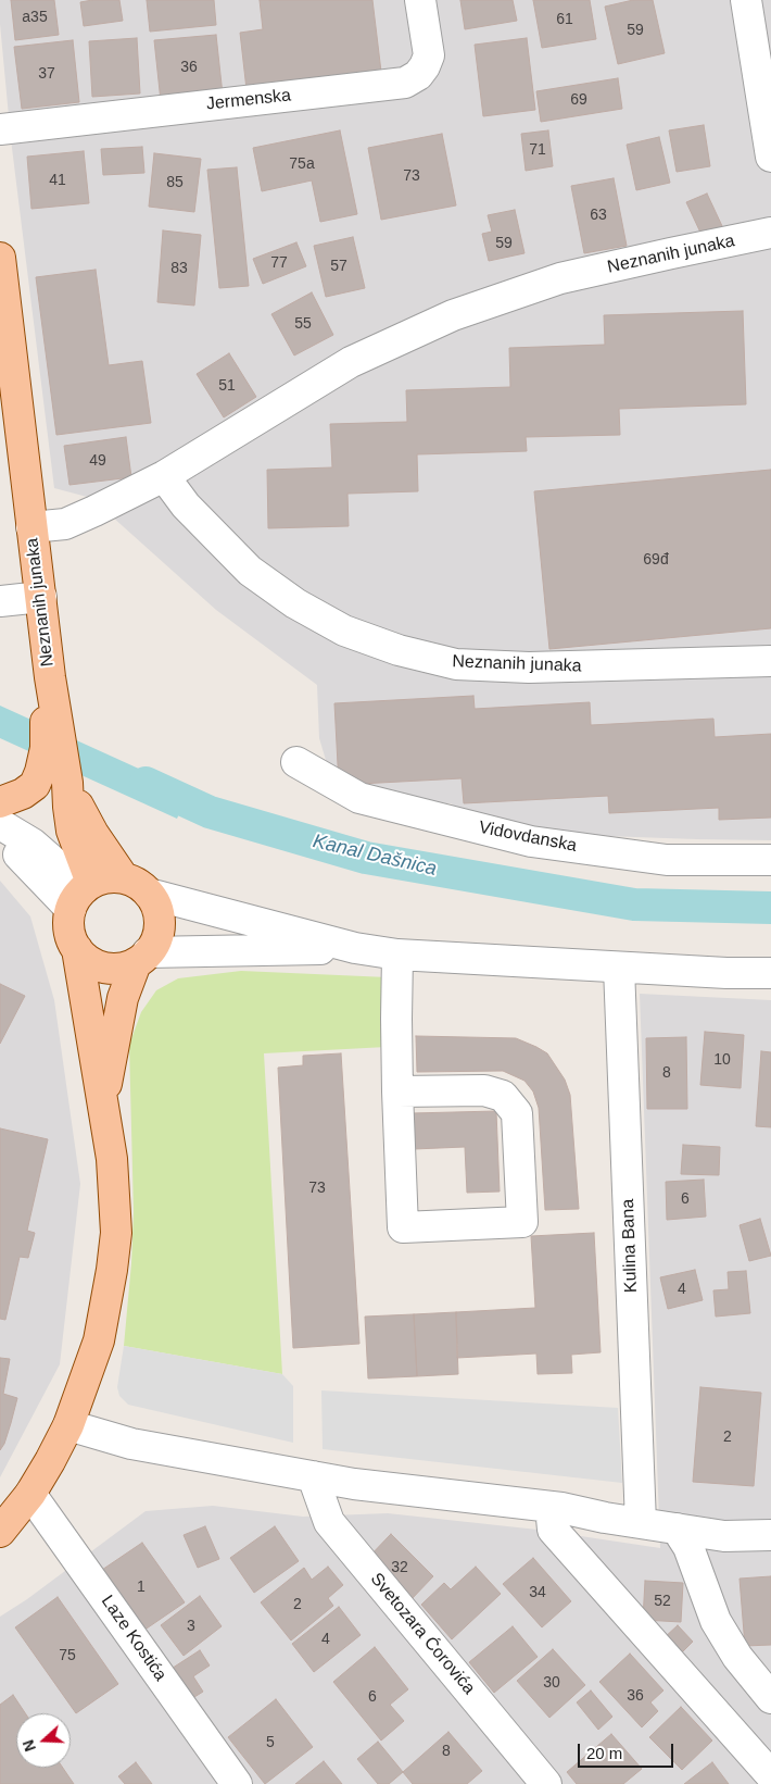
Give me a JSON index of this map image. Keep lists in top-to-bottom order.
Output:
{
  "streets": {
    "main road": ["Neznanih junaka"],
    "street": [
      "Jermenska",
      "Vidovdanska",
      "Kulina Bana",
      "Svetozara Ćorovića",
      "Laze Kostića"
    ]
  },
  "water": ["Kanal Dašnica"],
  "house_numbers": [
    "a35",
    "61",
    "59",
    "36",
    "37",
    "69",
    "71",
    "75a",
    "73",
    "41",
    "85",
    "63",
    "59",
    "77",
    "57",
    "83",
    "55",
    "51",
    "49",
    "69đ",
    "10",
    "8",
    "73",
    "6",
    "4",
    "2",
    "32",
    "1",
    "34",
    "52",
    "2",
    "3",
    "4",
    "75",
    "30",
    "36",
    "6",
    "5",
    "8"
  ],
  "scale_bar": "20 m",
  "north": "left"
}
